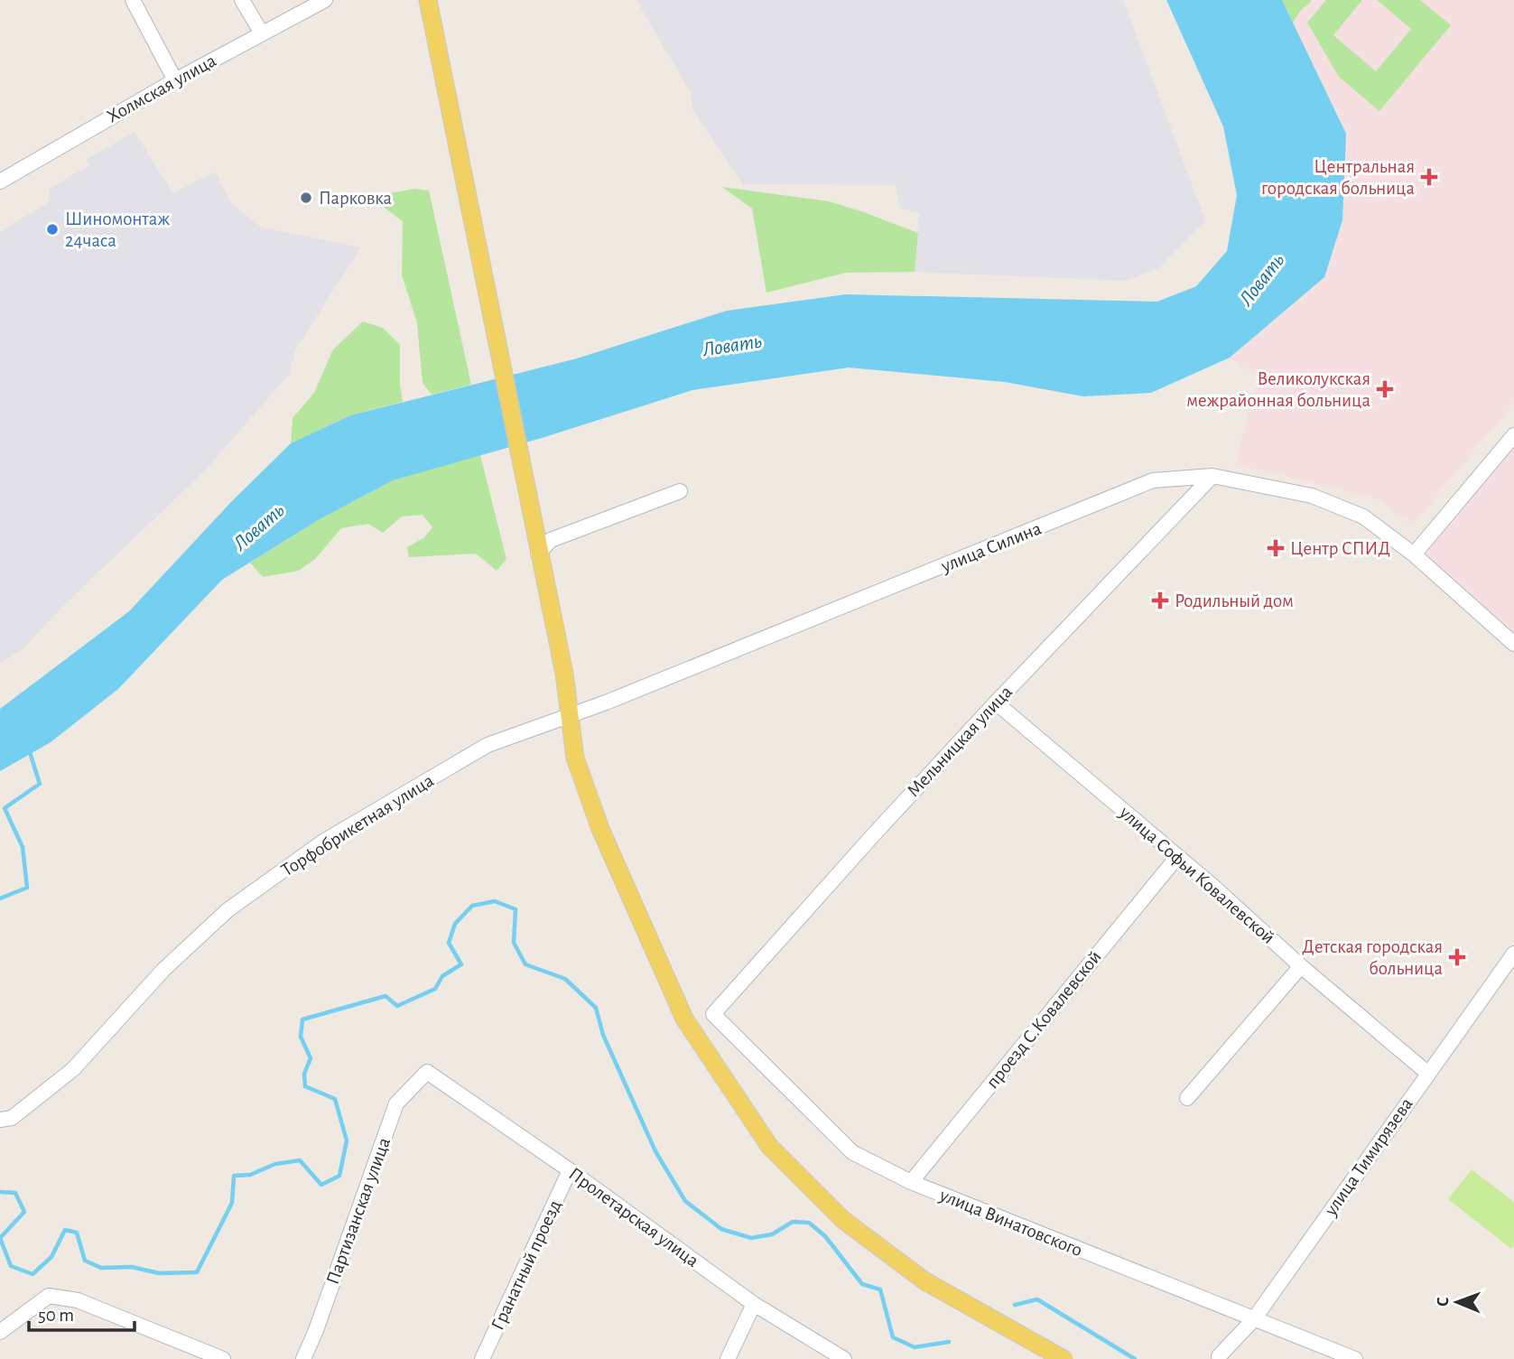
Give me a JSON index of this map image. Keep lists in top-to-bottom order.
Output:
{
  "streets": {
    "street": [
      "Холмская улица",
      "улица Силина",
      "Мельницкая улица",
      "Торфобрикетная улица",
      "улица Софьи Ковалевской",
      "проезд С.Ковалевской",
      "улица Тимирязева",
      "Партизанская улица",
      "Пролетарская улица",
      "улица Винатовского",
      "Гранатный проезд"
    ]
  },
  "crossings": [
    ["улица Силина", "Мельницкая улица"],
    ["улица Силина", "Торфобрикетная улица"],
    ["Мельницкая улица", "улица Софьи Ковалевской"],
    ["Мельницкая улица", "улица Винатовского"],
    ["улица Софьи Ковалевской", "проезд С.Ковалевской"],
    ["улица Софьи Ковалевской", "улица Тимирязева"],
    ["проезд С.Ковалевской", "улица Винатовского"],
    ["улица Тимирязева", "улица Винатовского"],
    ["Партизанская улица", "Пролетарская улица"],
    ["Пролетарская улица", "Гранатный проезд"]
  ],
  "water": ["Ловать"],
  "places": {
    "health": [
      "Центральная городская больница",
      "Великолукская межрайонная больница",
      "Центр СПИД",
      "Родильный дом",
      "Детская городская больница"
    ],
    "other": ["Парковка", "Шиномонтаж 24часа"]
  },
  "scale_bar": "50 m",
  "north": "left"
}
